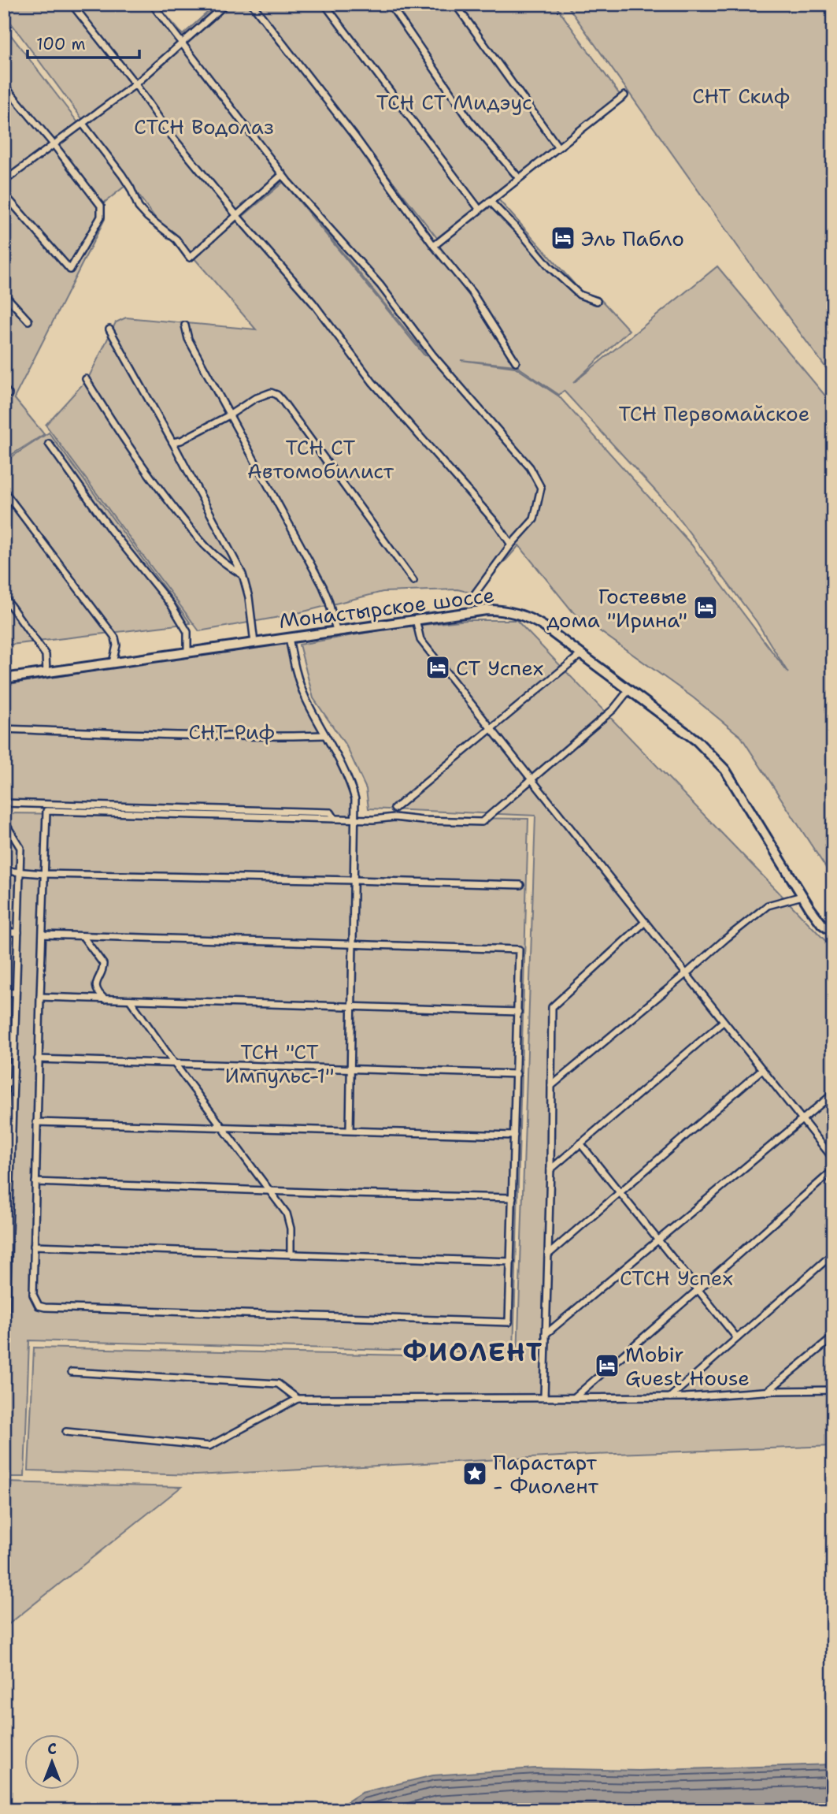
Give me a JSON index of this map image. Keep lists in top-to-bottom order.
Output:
{
  "streets": {
    "main road": ["Монастырское шоссе"]
  },
  "districts": ["ФИОЛЕНТ"],
  "parks": [
    "СНТ Скиф",
    "ТСН СТ Мидэус",
    "СТСН Водолаз",
    "ТСН Первомайское",
    "ТСН СТ Автомобилист",
    "СНТ Риф",
    "ТСН \"СТ Импульс-1\"",
    "СТСН Успех"
  ],
  "places": {
    "hotel": [
      "Эль Пабло",
      "Гостевые дома \"Ирина\"",
      "СТ Успех",
      "Mobir Guest House"
    ],
    "place": ["Парастарт - Фиолент"]
  },
  "scale_bar": "100 m",
  "north": "top"
}
